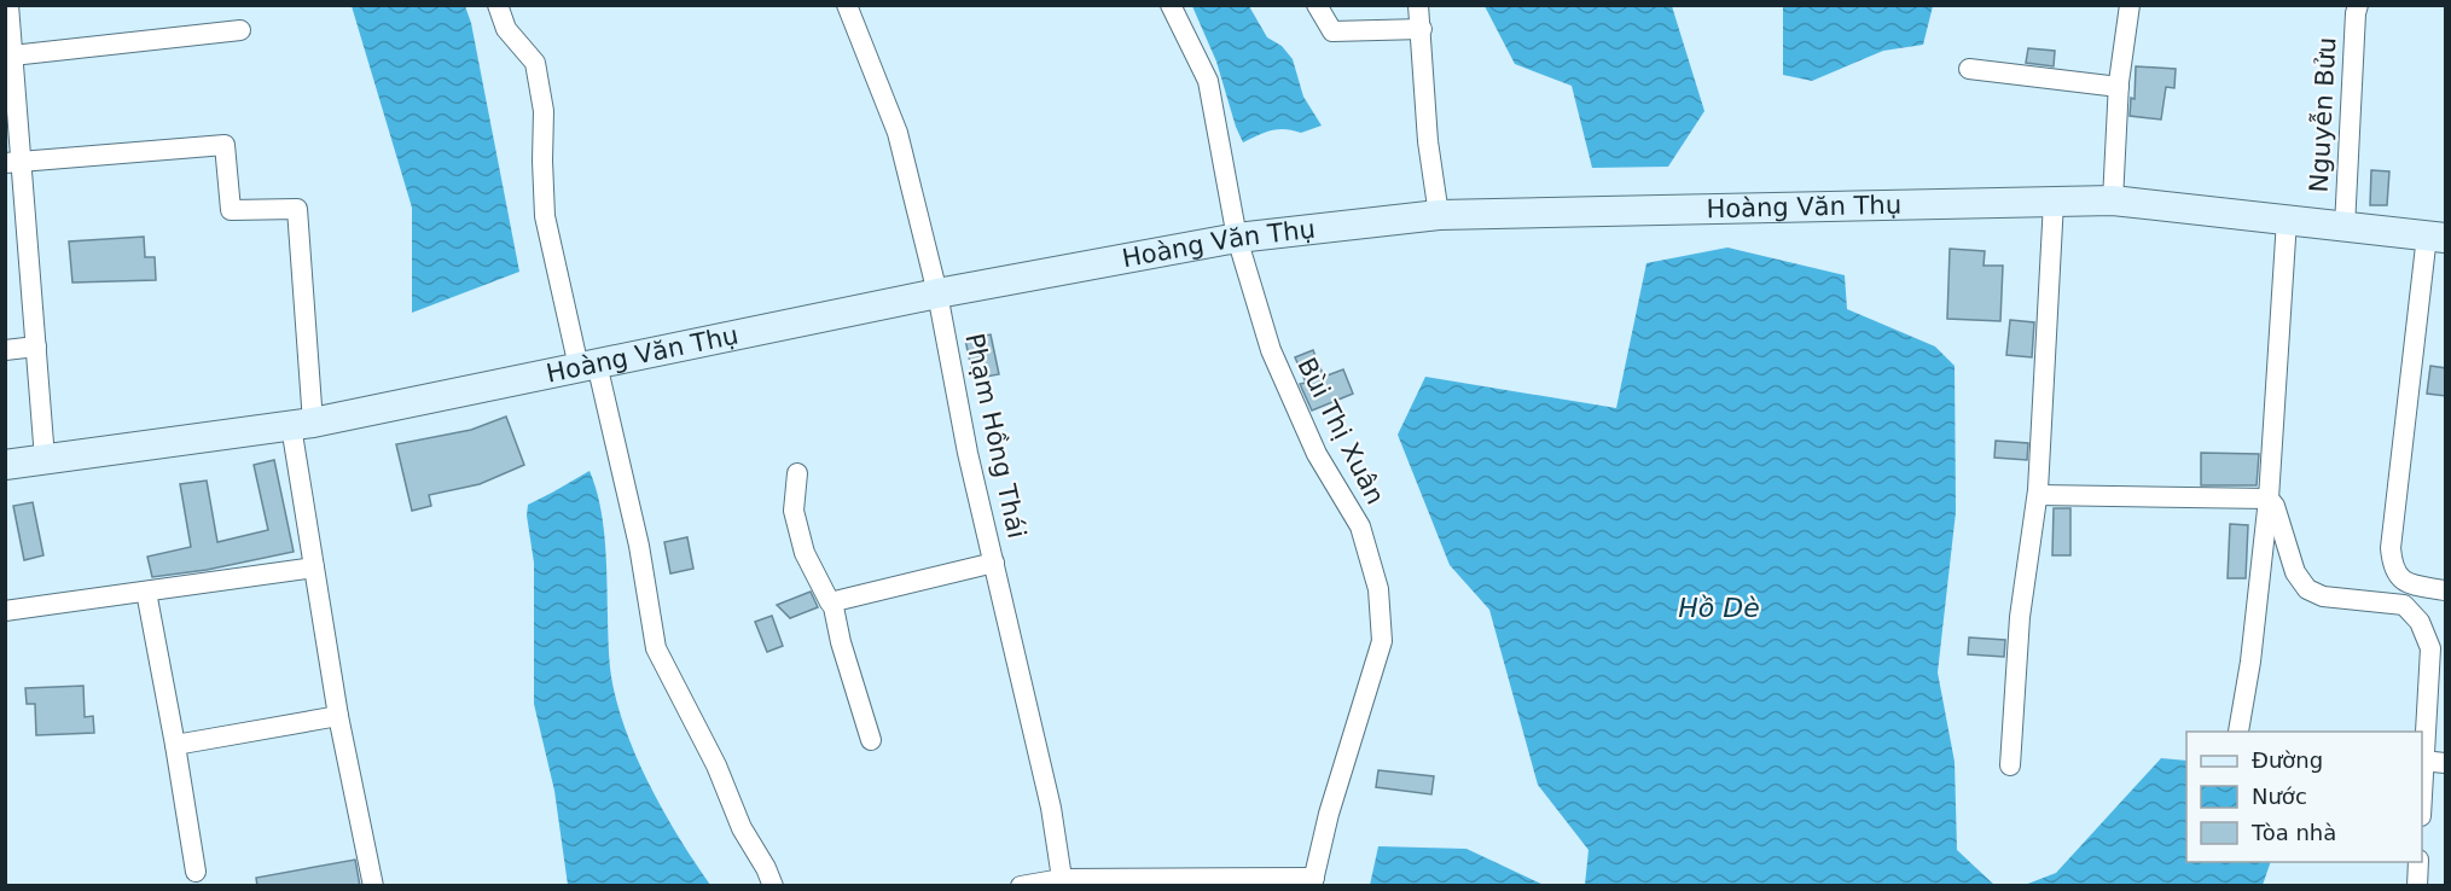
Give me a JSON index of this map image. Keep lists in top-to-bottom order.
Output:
{
  "streets": {
    "main road": ["Hoàng Văn Thụ"],
    "street": ["Nguyễn Bửu", "Bùi Thị Xuân", "Phạm Hồng Thái"]
  },
  "crossings": [
    ["Nguyễn Bửu", "Hoàng Văn Thụ"],
    ["Hoàng Văn Thụ", "Bùi Thị Xuân"],
    ["Hoàng Văn Thụ", "Phạm Hồng Thái"]
  ],
  "water": ["Hồ Dè"],
  "legend": ["Đường", "Nước", "Tòa nhà"]
}
